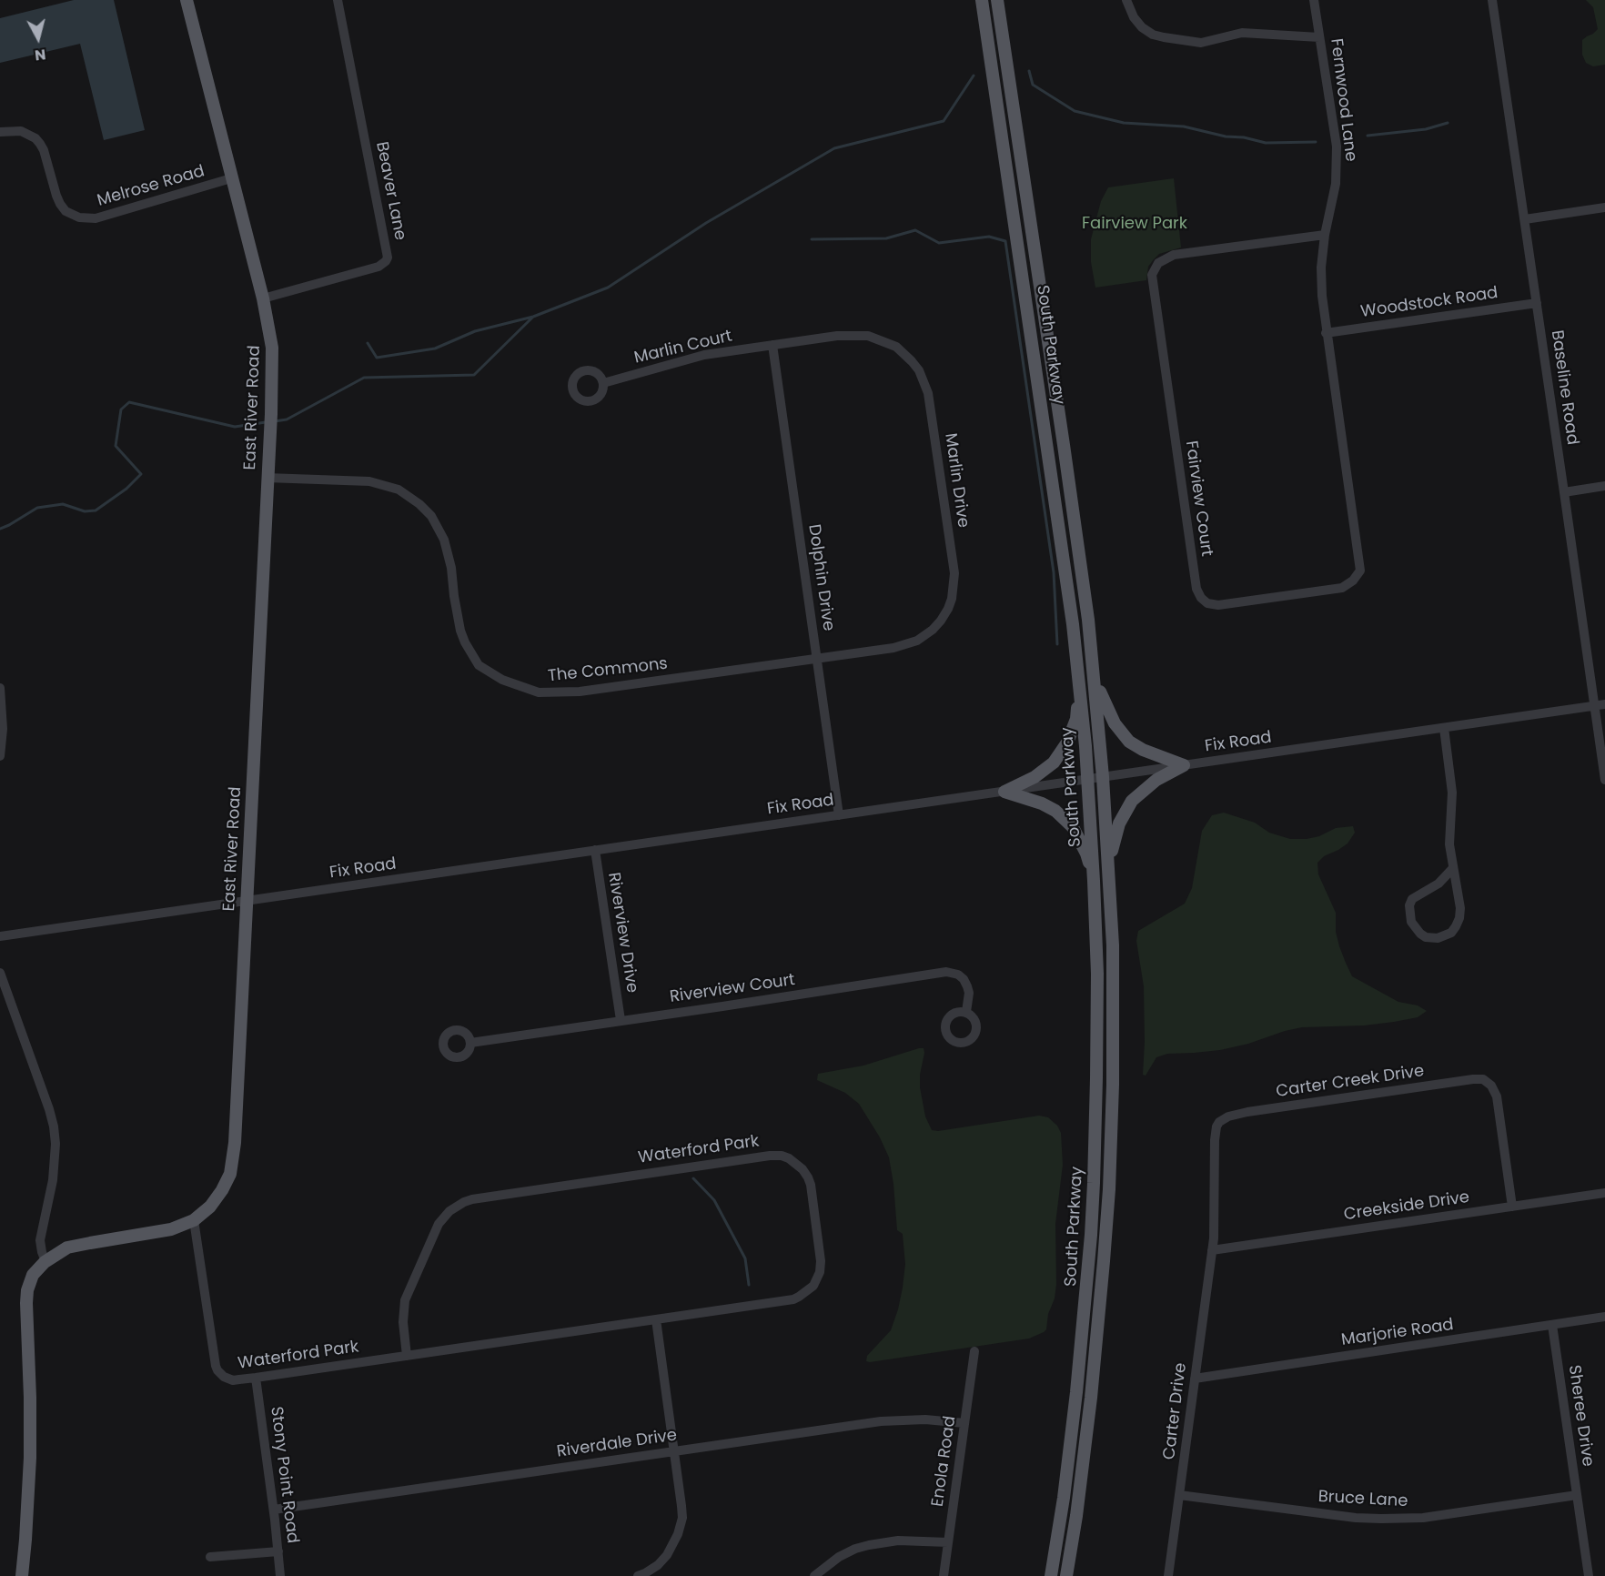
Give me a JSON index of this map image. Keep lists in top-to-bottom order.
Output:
{
  "streets": {
    "main road": ["South Parkway", "East River Road"],
    "street": [
      "Fernwood Lane",
      "Melrose Road",
      "Beaver Lane",
      "Woodstock Road",
      "Marlin Court",
      "Baseline Road",
      "Marlin Drive",
      "Fairview Court",
      "Dolphin Drive",
      "The Commons",
      "Fix Road",
      "Riverview Drive",
      "Riverview Court",
      "Carter Creek Drive",
      "Waterford Park",
      "Creekside Drive",
      "Marjorie Road",
      "Carter Drive",
      "Sheree Drive",
      "Riverdale Drive",
      "Enola Road",
      "Stony Point Road",
      "Bruce Lane"
    ]
  },
  "crossings": [
    ["Fernwood Lane", "Fairview Court"],
    ["Melrose Road", "East River Road"],
    ["Beaver Lane", "East River Road"],
    ["Woodstock Road", "Baseline Road"],
    ["Woodstock Road", "Fairview Court"],
    ["South Parkway", "Fix Road"],
    ["Marlin Court", "Marlin Drive"],
    ["Marlin Court", "Dolphin Drive"],
    ["Baseline Road", "Fix Road"],
    ["East River Road", "The Commons"],
    ["East River Road", "Fix Road"],
    ["East River Road", "Waterford Park"],
    ["Marlin Drive", "Dolphin Drive"],
    ["Marlin Drive", "The Commons"],
    ["Dolphin Drive", "The Commons"],
    ["Dolphin Drive", "Fix Road"],
    ["Fix Road", "Riverview Drive"],
    ["Riverview Drive", "Riverview Court"],
    ["Carter Creek Drive", "Creekside Drive"],
    ["Carter Creek Drive", "Carter Drive"],
    ["Waterford Park", "Stony Point Road"],
    ["Creekside Drive", "Carter Drive"],
    ["Marjorie Road", "Carter Drive"],
    ["Marjorie Road", "Sheree Drive"],
    ["Carter Drive", "Bruce Lane"],
    ["Sheree Drive", "Bruce Lane"],
    ["Riverdale Drive", "Enola Road"],
    ["Riverdale Drive", "Stony Point Road"]
  ],
  "parks": ["Fairview Park"],
  "north": "bottom"
}
